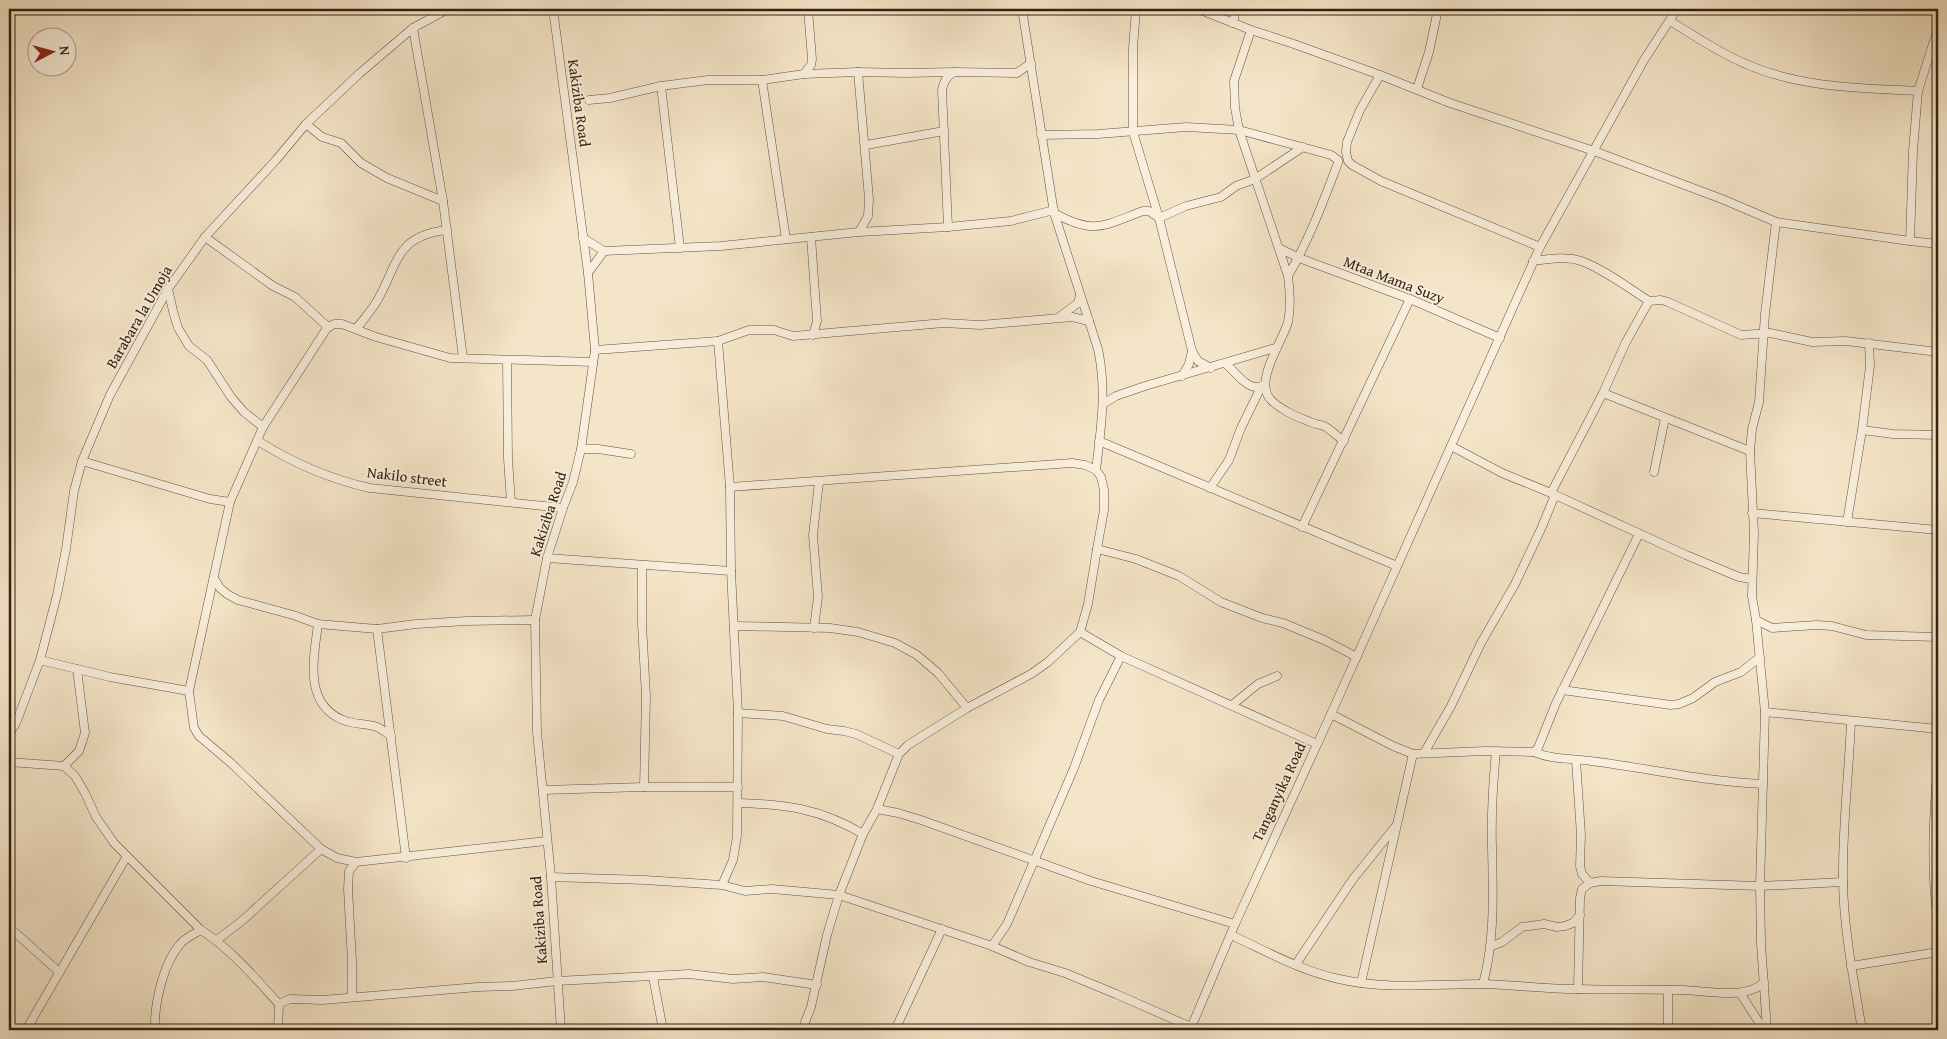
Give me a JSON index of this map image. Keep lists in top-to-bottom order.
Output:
{
  "streets": {
    "street": [
      "Kakiziba Road",
      "Mtaa Mama Suzy",
      "Barabara la Umoja",
      "Nakilo street",
      "Tanganyika Road"
    ]
  },
  "crossings": [
    ["Kakiziba Road", "Nakilo street"],
    ["Mtaa Mama Suzy", "Tanganyika Road"]
  ],
  "north": "right"
}
